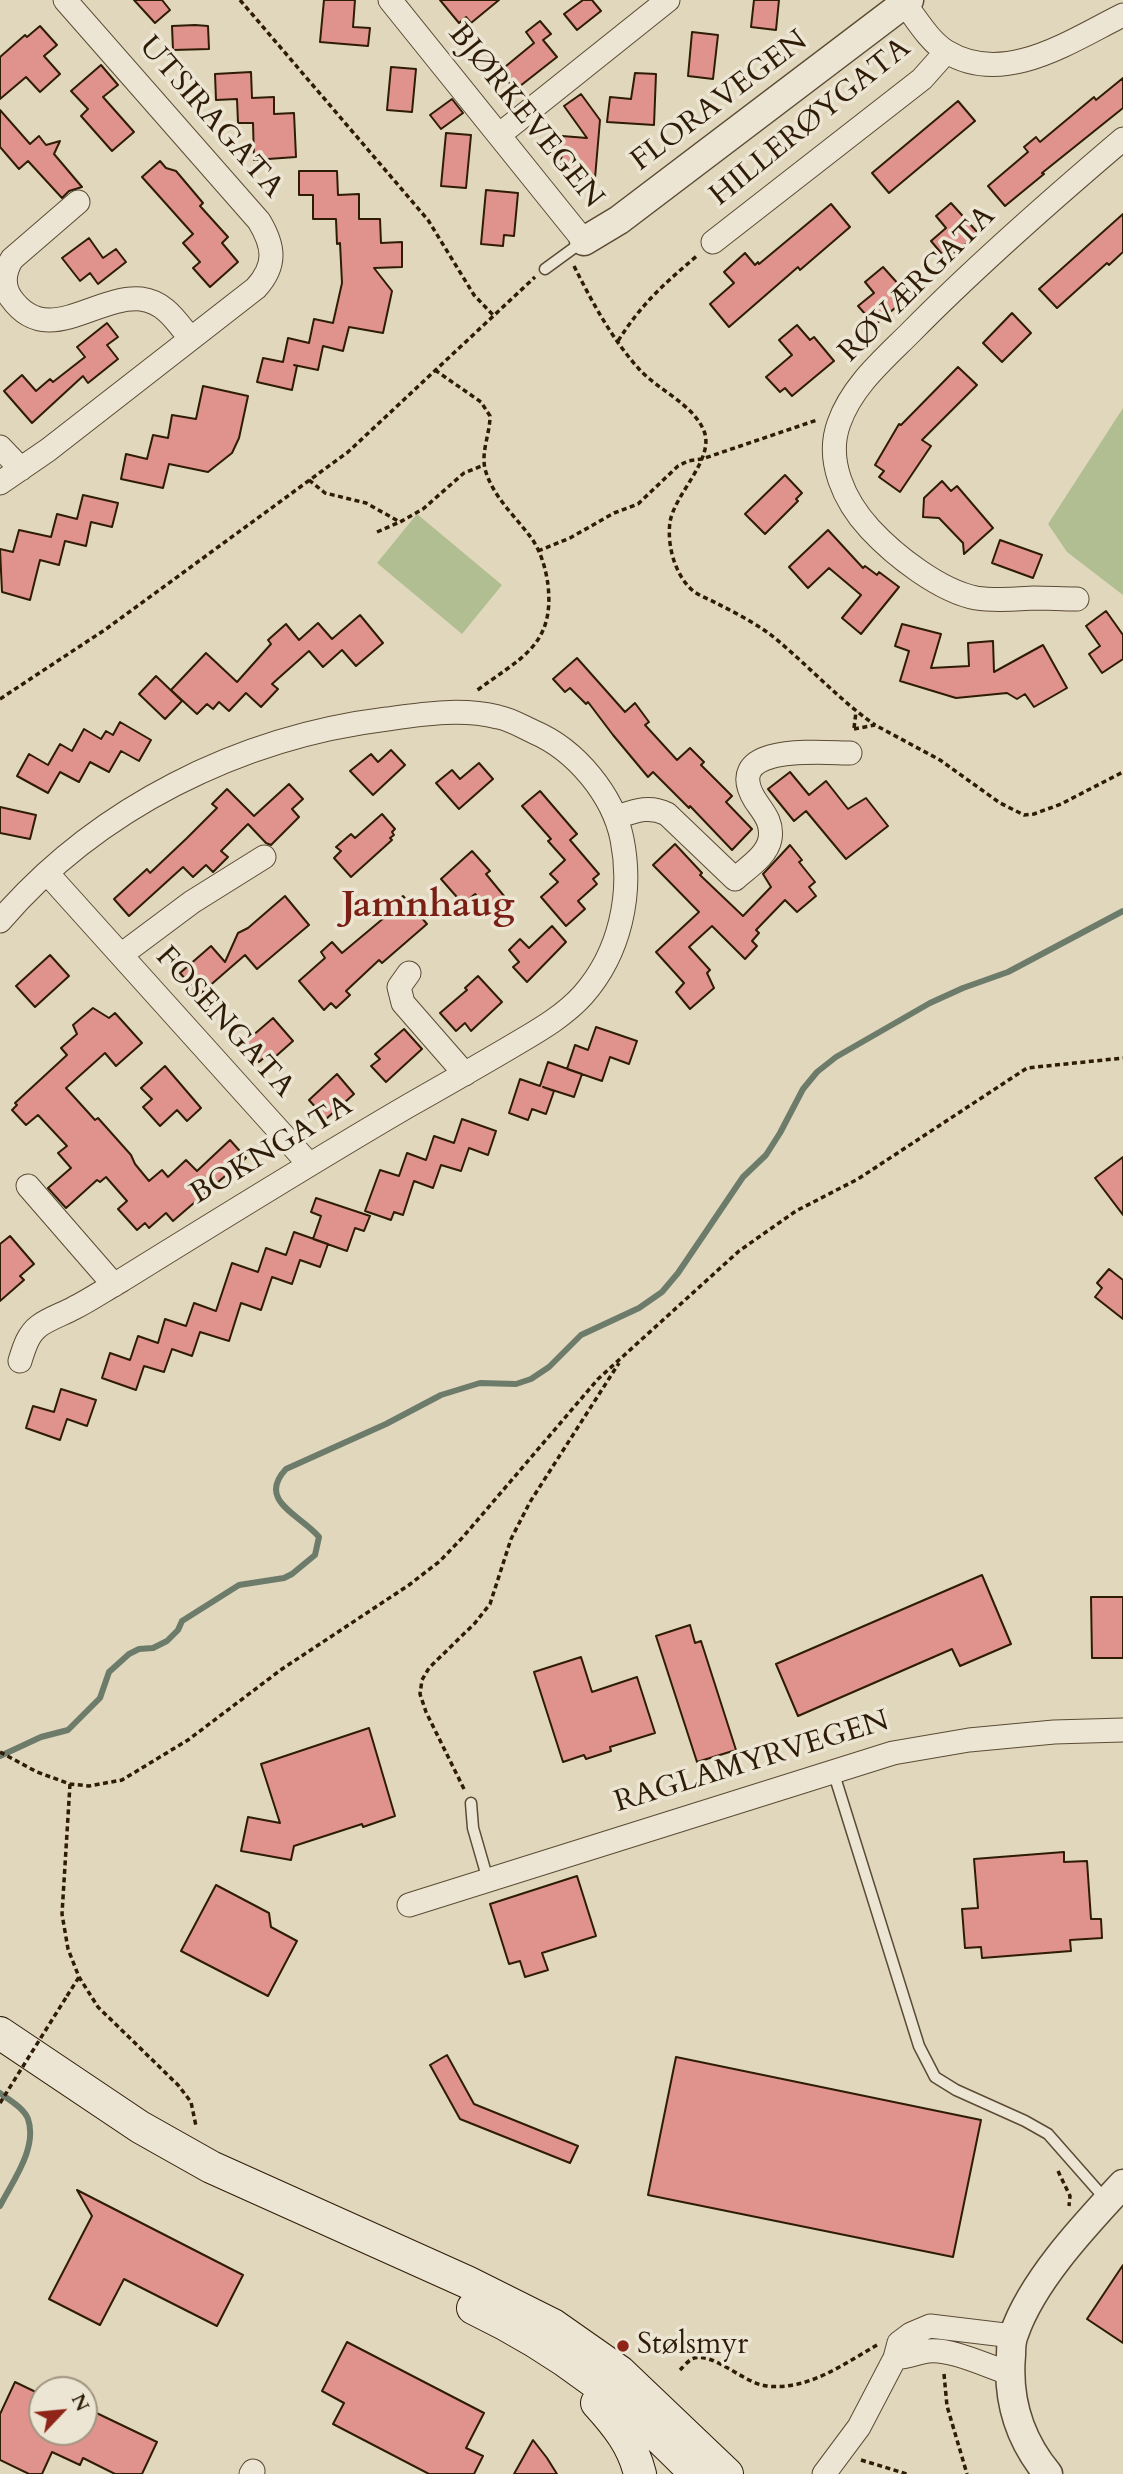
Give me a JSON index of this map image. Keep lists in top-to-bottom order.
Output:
{
  "streets": {
    "street": [
      "FLORAVEGEN",
      "BJØRKEVEGEN",
      "UTSIRAGATA",
      "HILLERØYGATA",
      "RØVÆRGATA",
      "FOSENGATA",
      "BOKNGATA",
      "RAGLAMYRVEGEN"
    ]
  },
  "crossings": [
    ["FLORAVEGEN", "BJØRKEVEGEN"],
    ["FLORAVEGEN", "HILLERØYGATA"],
    ["FOSENGATA", "BOKNGATA"]
  ],
  "districts": ["Jamnhaug"],
  "places": ["Stølsmyr"],
  "north": "top right"
}
